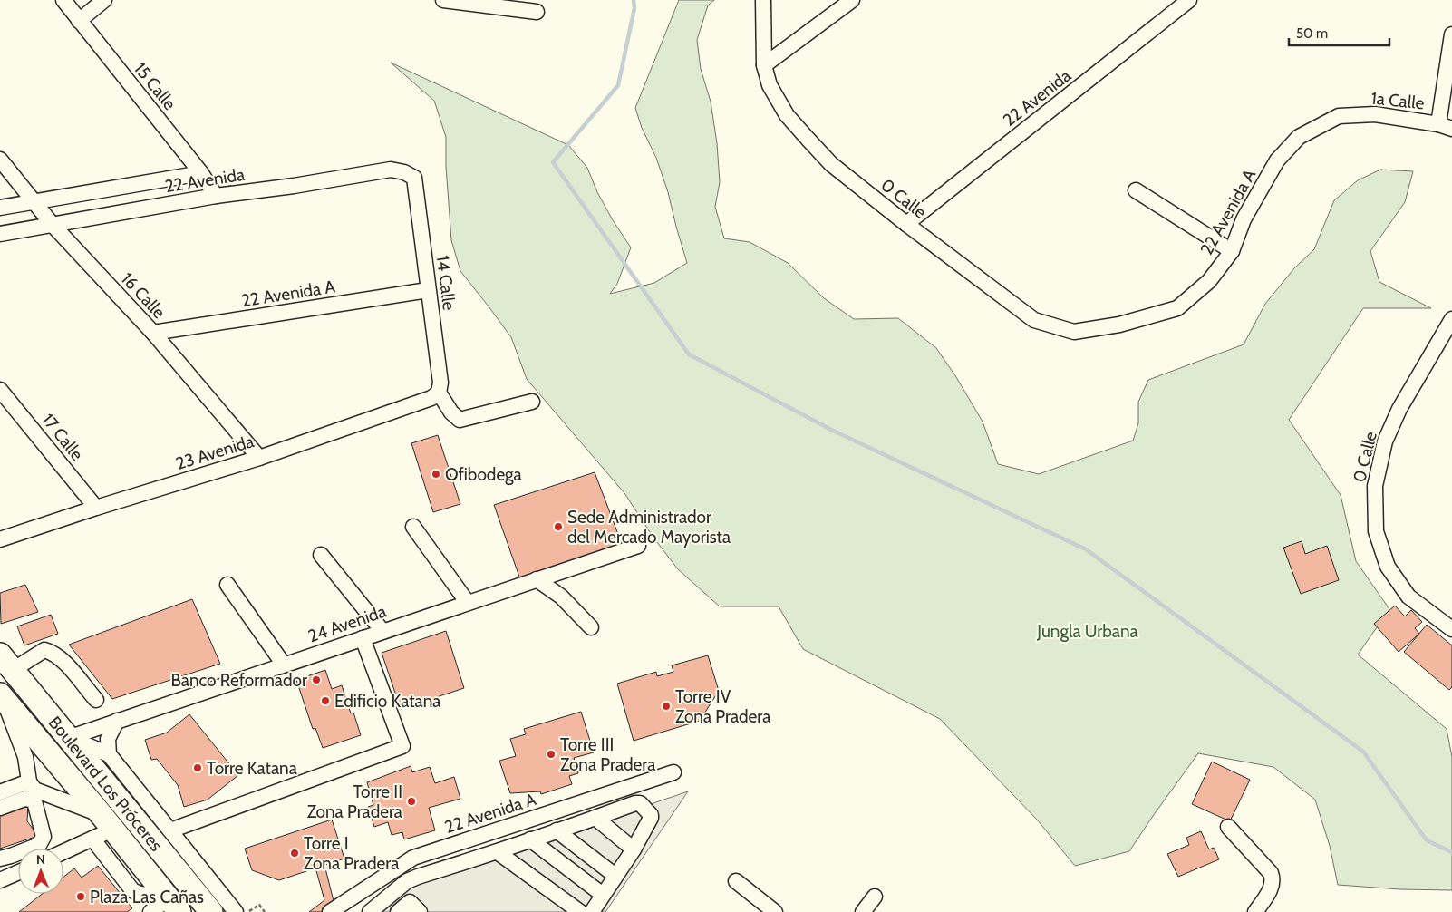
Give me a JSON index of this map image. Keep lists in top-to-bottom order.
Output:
{
  "streets": {
    "highway": ["Boulevard Los Próceres"],
    "street": [
      "15 Calle",
      "22 Avenida",
      "1a Calle",
      "0 Calle",
      "22 Avenida A",
      "14 Calle",
      "16 Calle",
      "17 Calle",
      "23 Avenida",
      "24 Avenida"
    ]
  },
  "crossings": [
    ["15 Calle", "22 Avenida"],
    ["22 Avenida", "0 Calle"],
    ["22 Avenida", "14 Calle"],
    ["22 Avenida", "16 Calle"],
    ["1a Calle", "22 Avenida A"],
    ["0 Calle", "22 Avenida A"],
    ["22 Avenida A", "14 Calle"],
    ["22 Avenida A", "16 Calle"],
    ["14 Calle", "23 Avenida"],
    ["16 Calle", "23 Avenida"],
    ["17 Calle", "23 Avenida"],
    ["24 Avenida", "Boulevard Los Próceres"]
  ],
  "parks": ["Jungla Urbana"],
  "places": [
    "Ofibodega",
    "Sede Administrador del Mercado Mayorista",
    "Banco Reformador",
    "Edificio Katana",
    "Torre IV Zona Pradera",
    "Torre III Zona Pradera",
    "Torre Katana",
    "Torre II Zona Pradera",
    "Torre I Zona Pradera",
    "Plaza Las Cañas"
  ],
  "scale_bar": "50 m",
  "north": "top"
}
